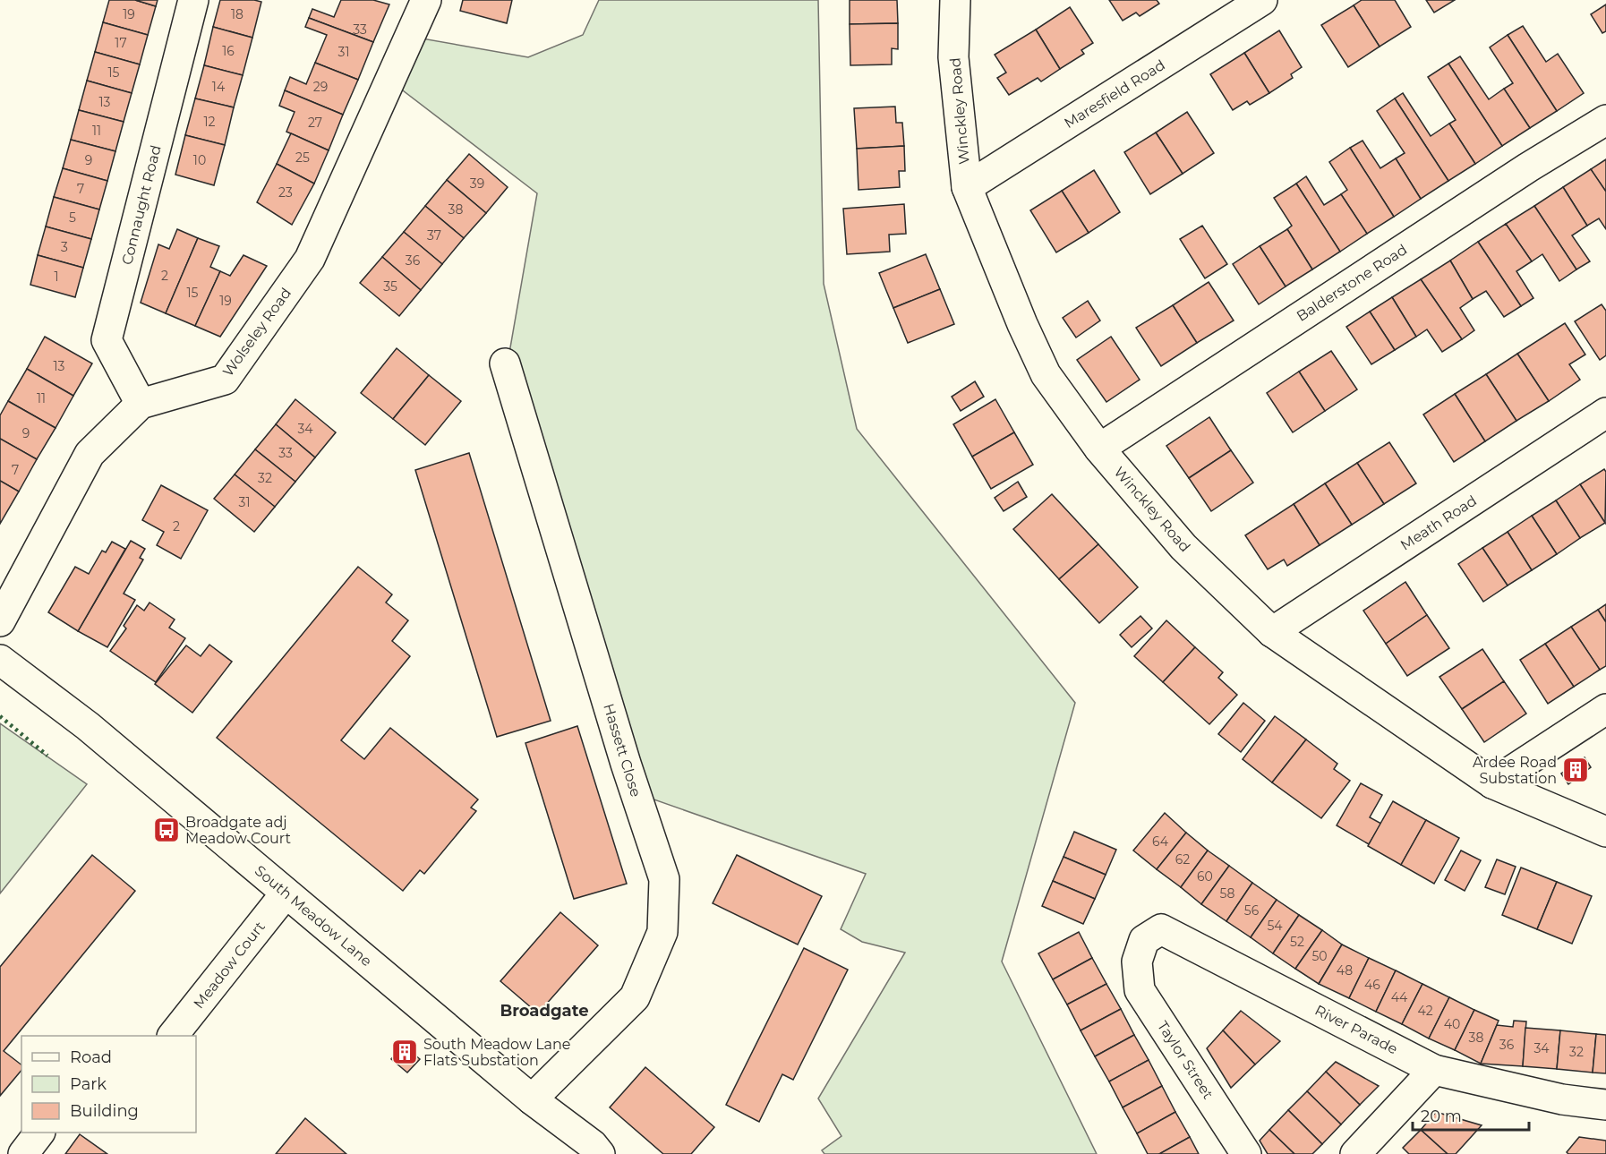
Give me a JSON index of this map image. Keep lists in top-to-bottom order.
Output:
{
  "streets": {
    "street": [
      "Maresfield Road",
      "Winckley Road",
      "Connaught Road",
      "Balderstone Road",
      "Wolseley Road",
      "Meath Road",
      "Hassett Close",
      "South Meadow Lane",
      "Meadow Court",
      "River Parade",
      "Taylor Street"
    ]
  },
  "crossings": [
    ["Maresfield Road", "Winckley Road"],
    ["Winckley Road", "Balderstone Road"],
    ["Winckley Road", "Meath Road"],
    ["Connaught Road", "Wolseley Road"],
    ["Hassett Close", "South Meadow Lane"],
    ["South Meadow Lane", "Meadow Court"],
    ["River Parade", "Taylor Street"]
  ],
  "districts": ["Broadgate"],
  "places": {
    "building": ["Ardee Road Substation", "South Meadow Lane Flats Substation"],
    "bus stop": ["Broadgate adj Meadow Court"]
  },
  "house_numbers": [
    "19",
    "18",
    "33",
    "17",
    "16",
    "31",
    "15",
    "14",
    "29",
    "13",
    "12",
    "27",
    "11",
    "25",
    "9",
    "10",
    "39",
    "7",
    "23",
    "38",
    "5",
    "37",
    "3",
    "36",
    "2",
    "1",
    "35",
    "15",
    "19",
    "13",
    "11",
    "34",
    "9",
    "33",
    "7",
    "32",
    "31",
    "2",
    "64",
    "62",
    "60",
    "58",
    "56",
    "54",
    "52",
    "50",
    "48",
    "46",
    "44",
    "42",
    "40",
    "38",
    "36",
    "34",
    "32"
  ],
  "legend": ["Road", "Park", "Building"],
  "scale_bar": "20 m"
}
